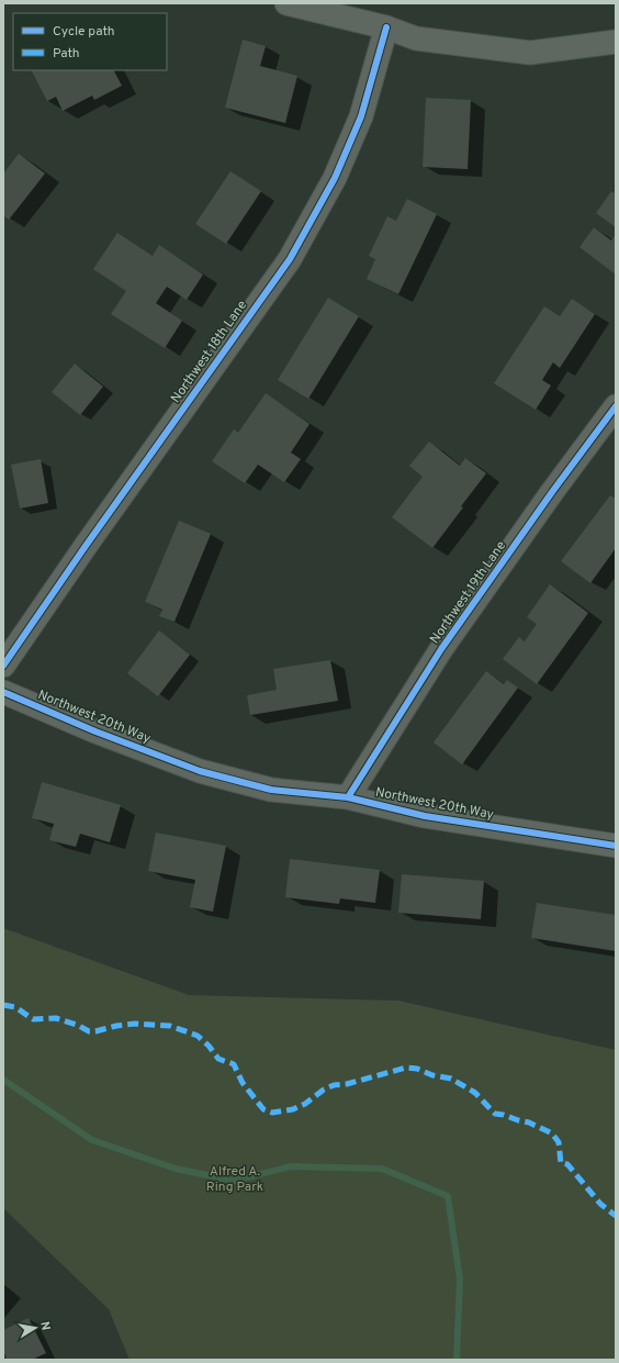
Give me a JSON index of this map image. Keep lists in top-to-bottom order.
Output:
{
  "streets": {
    "street": ["Northwest 18th Lane", "Northwest 19th Lane", "Northwest 20th Way"]
  },
  "crossings": [
    ["Northwest 19th Lane", "Northwest 20th Way"]
  ],
  "parks": ["Alfred A. Ring Park"],
  "legend": ["Cycle path", "Path"],
  "north": "right"
}
